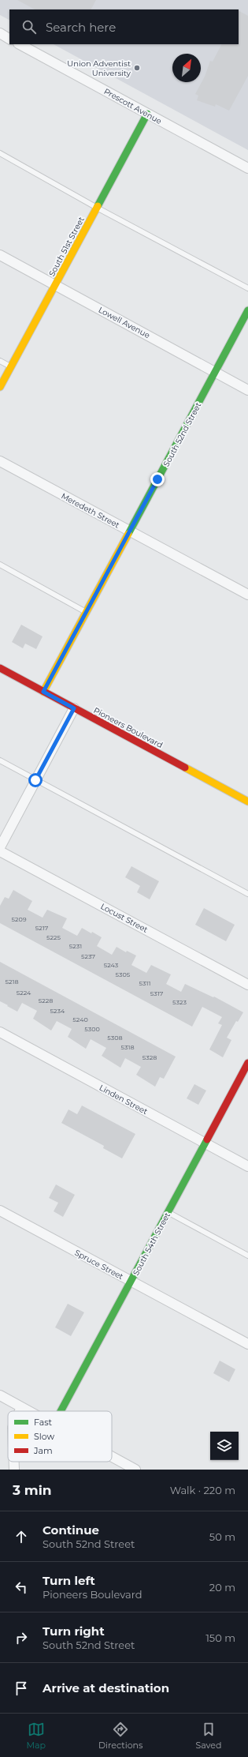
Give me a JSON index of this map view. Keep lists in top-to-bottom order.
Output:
{
  "streets": {
    "street": [
      "Prescott Avenue",
      "South 51st Street",
      "Lowell Avenue",
      "South 52nd Street",
      "Meredeth Street",
      "Pioneers Boulevard",
      "Locust Street",
      "Linden Street",
      "South 54th Street",
      "Spruce Street"
    ]
  },
  "crossings": [
    ["Prescott Avenue", "South 51st Street"],
    ["South 51st Street", "Lowell Avenue"],
    ["Lowell Avenue", "South 52nd Street"],
    ["South 52nd Street", "Meredeth Street"],
    ["South 52nd Street", "Pioneers Boulevard"],
    ["Linden Street", "South 54th Street"],
    ["South 54th Street", "Spruce Street"]
  ],
  "places": ["Union Adventist University"],
  "house_numbers": [
    "5209",
    "5217",
    "5225",
    "5231",
    "5237",
    "5243",
    "5305",
    "5218",
    "5311",
    "5224",
    "5317",
    "5228",
    "5323",
    "5234",
    "5240",
    "5300",
    "5308",
    "5318",
    "5328"
  ],
  "legend": ["Fast", "Slow", "Jam"],
  "north": "top right",
  "page": {
    "search": "Search here",
    "heading": ["3 min", "Walk · 220 m"],
    "list": [
      ["Continue", "South 52nd Street", "50 m"],
      ["Turn left", "Pioneers Boulevard", "20 m"],
      ["Turn right", "South 52nd Street", "150 m"],
      "Arrive at destination"
    ],
    "nav": ["Map", "Directions", "Saved"]
  }
}
